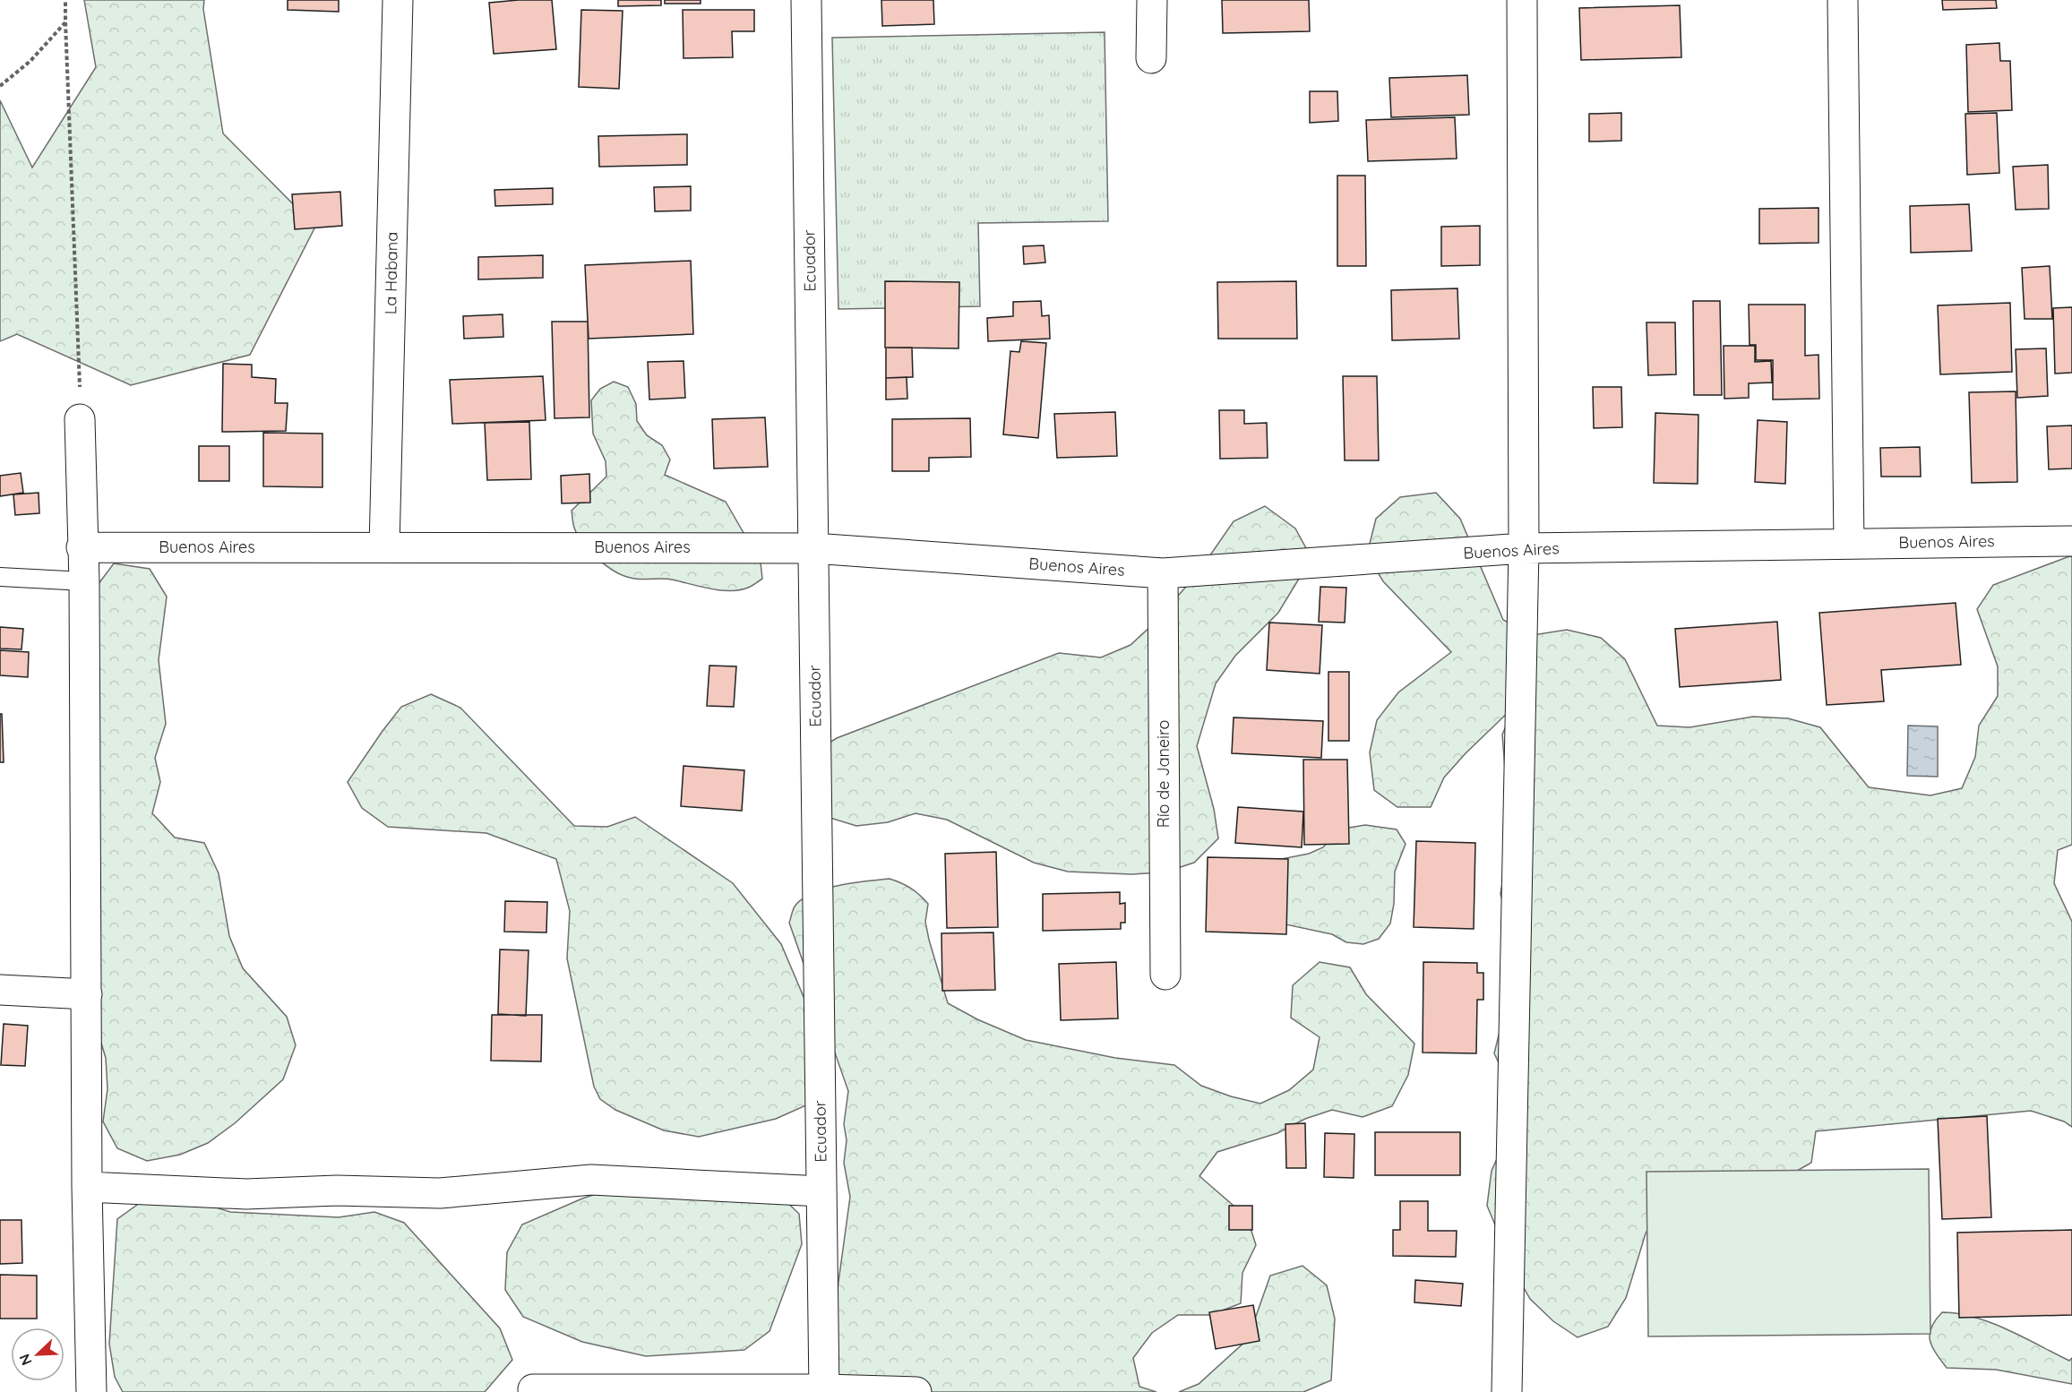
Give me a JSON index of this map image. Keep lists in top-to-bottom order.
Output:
{
  "streets": {
    "street": [
      "Ecuador",
      "La Habana",
      "Buenos Aires",
      "Río de Janeiro"
    ]
  },
  "crossings": [
    ["Ecuador", "Buenos Aires"],
    ["La Habana", "Buenos Aires"],
    ["Buenos Aires", "Río de Janeiro"]
  ],
  "north": "bottom left"
}
